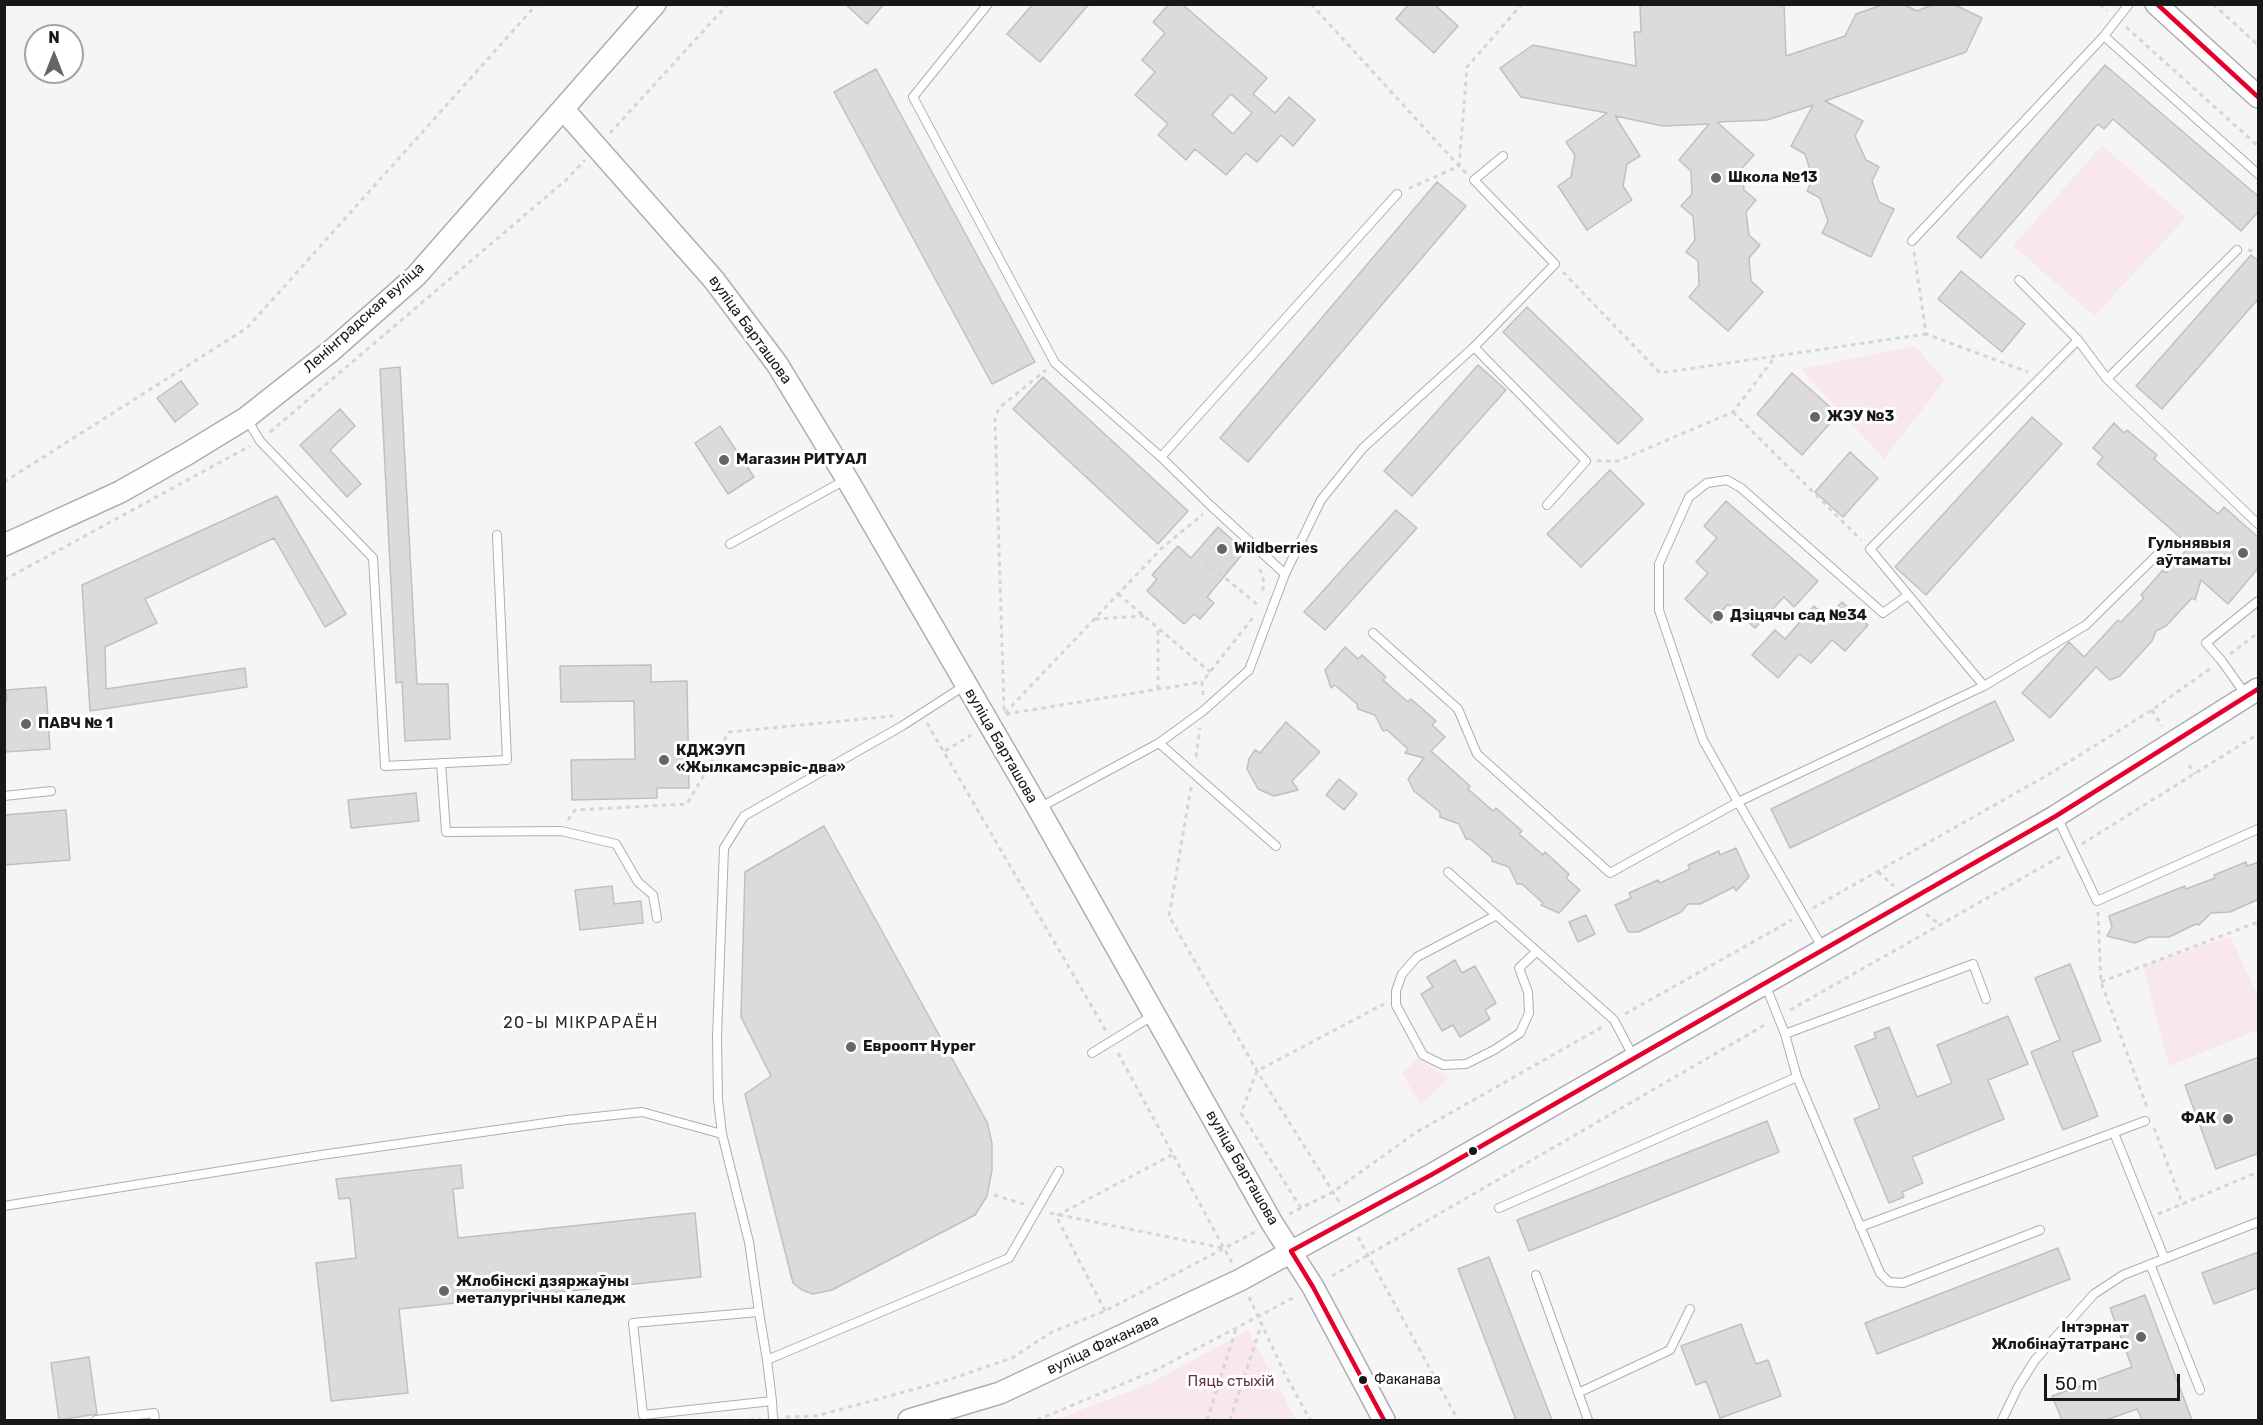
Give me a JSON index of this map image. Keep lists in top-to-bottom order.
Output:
{
  "streets": {
    "main road": ["Ленінградская вуліца", "вуліца Барташова", "вуліца Факанава"]
  },
  "crossings": [
    ["Ленінградская вуліца", "вуліца Барташова"],
    ["вуліца Барташова", "вуліца Факанава"]
  ],
  "districts": ["20-Ы МІКРАРАЁН"],
  "parks": ["Пяць стыхій"],
  "places": [
    "Школа №13",
    "ЖЭУ №3",
    "Магазин РИТУАЛ",
    "Wildberries",
    "Гульнявыя аўтаматы",
    "Дзіцячы сад №34",
    "ПАВЧ № 1",
    "КДЖЭУП «Жылкамсэрвіс-два»",
    "Евроопт Hyper",
    "ФАК",
    "Жлобінскі дзяржаўны металургічны каледж",
    "Інтэрнат Жлобінаўтатранс",
    "Факанава"
  ],
  "scale_bar": "50 m",
  "north": "top"
}
